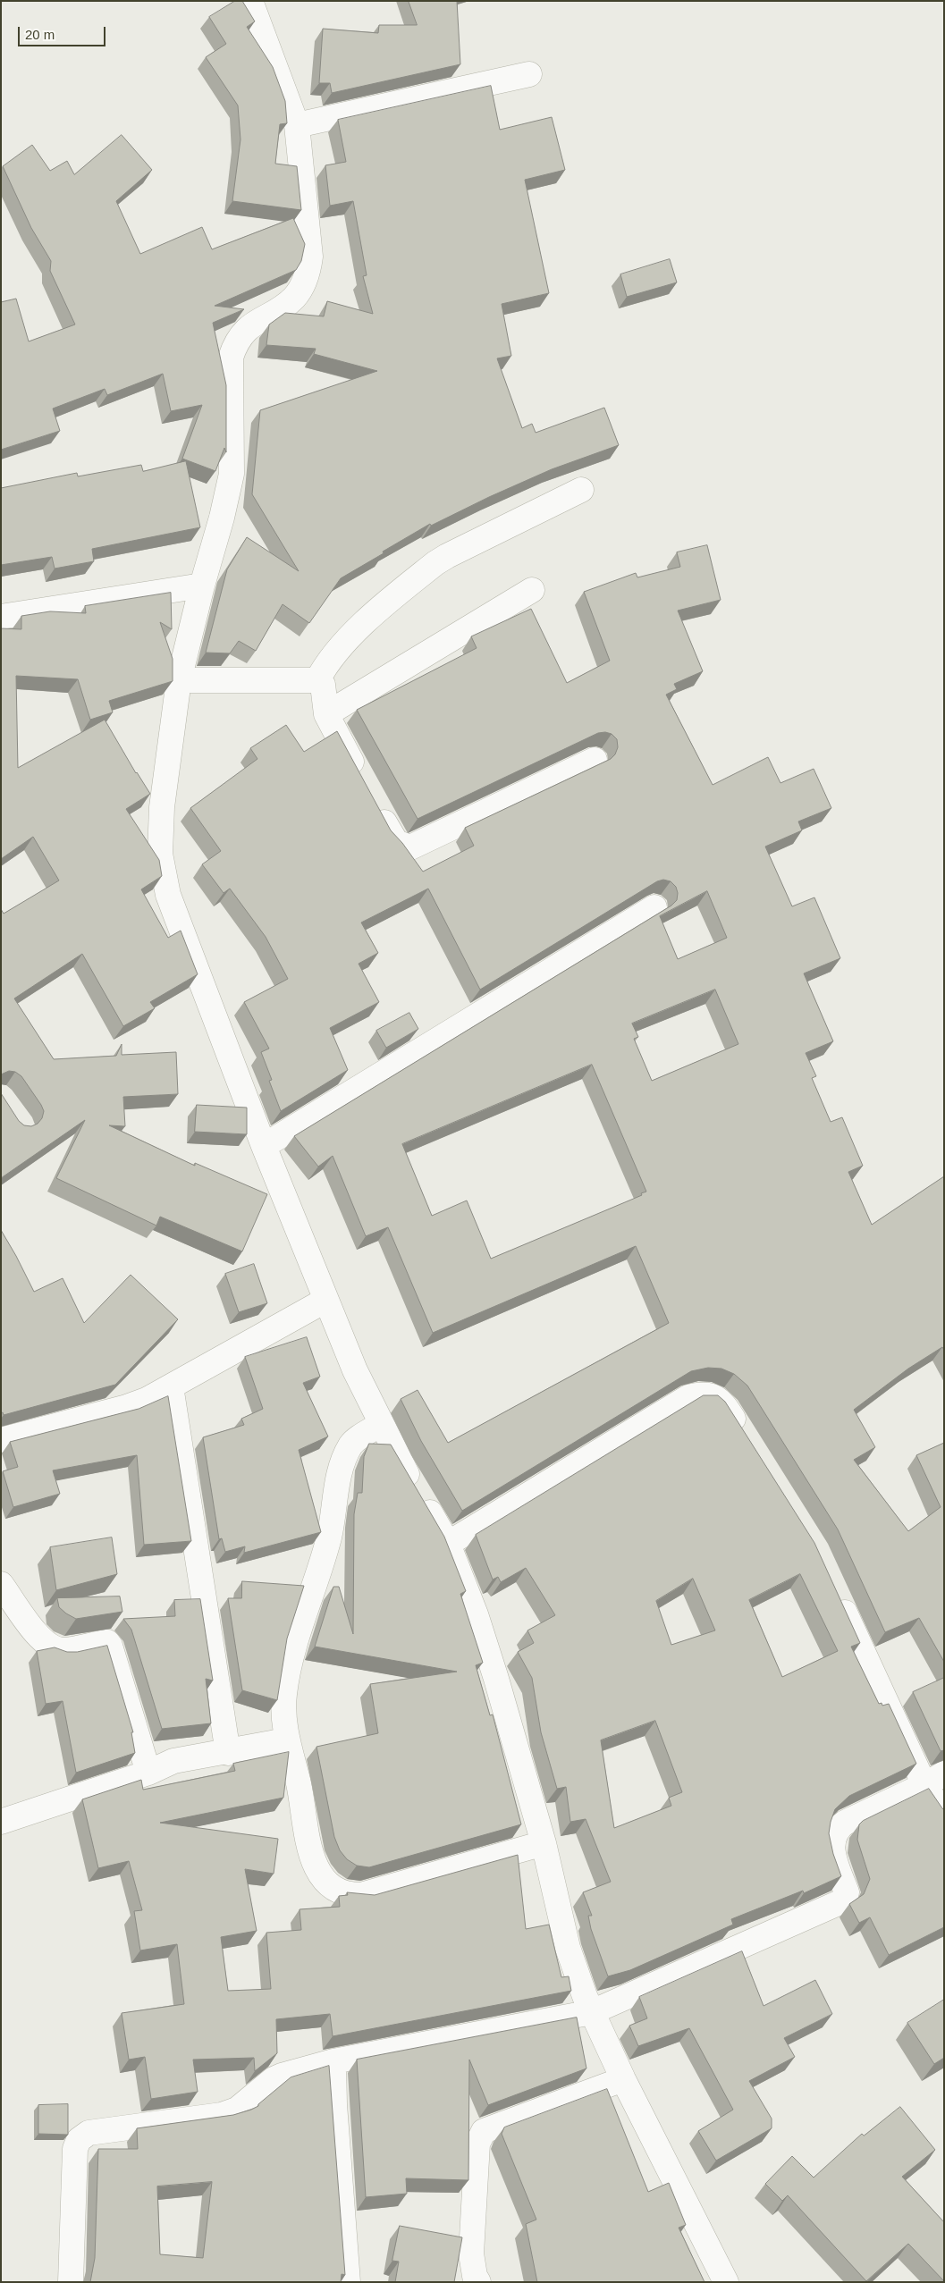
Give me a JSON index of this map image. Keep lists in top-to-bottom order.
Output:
{
  "scale_bar": "20 m"
}
